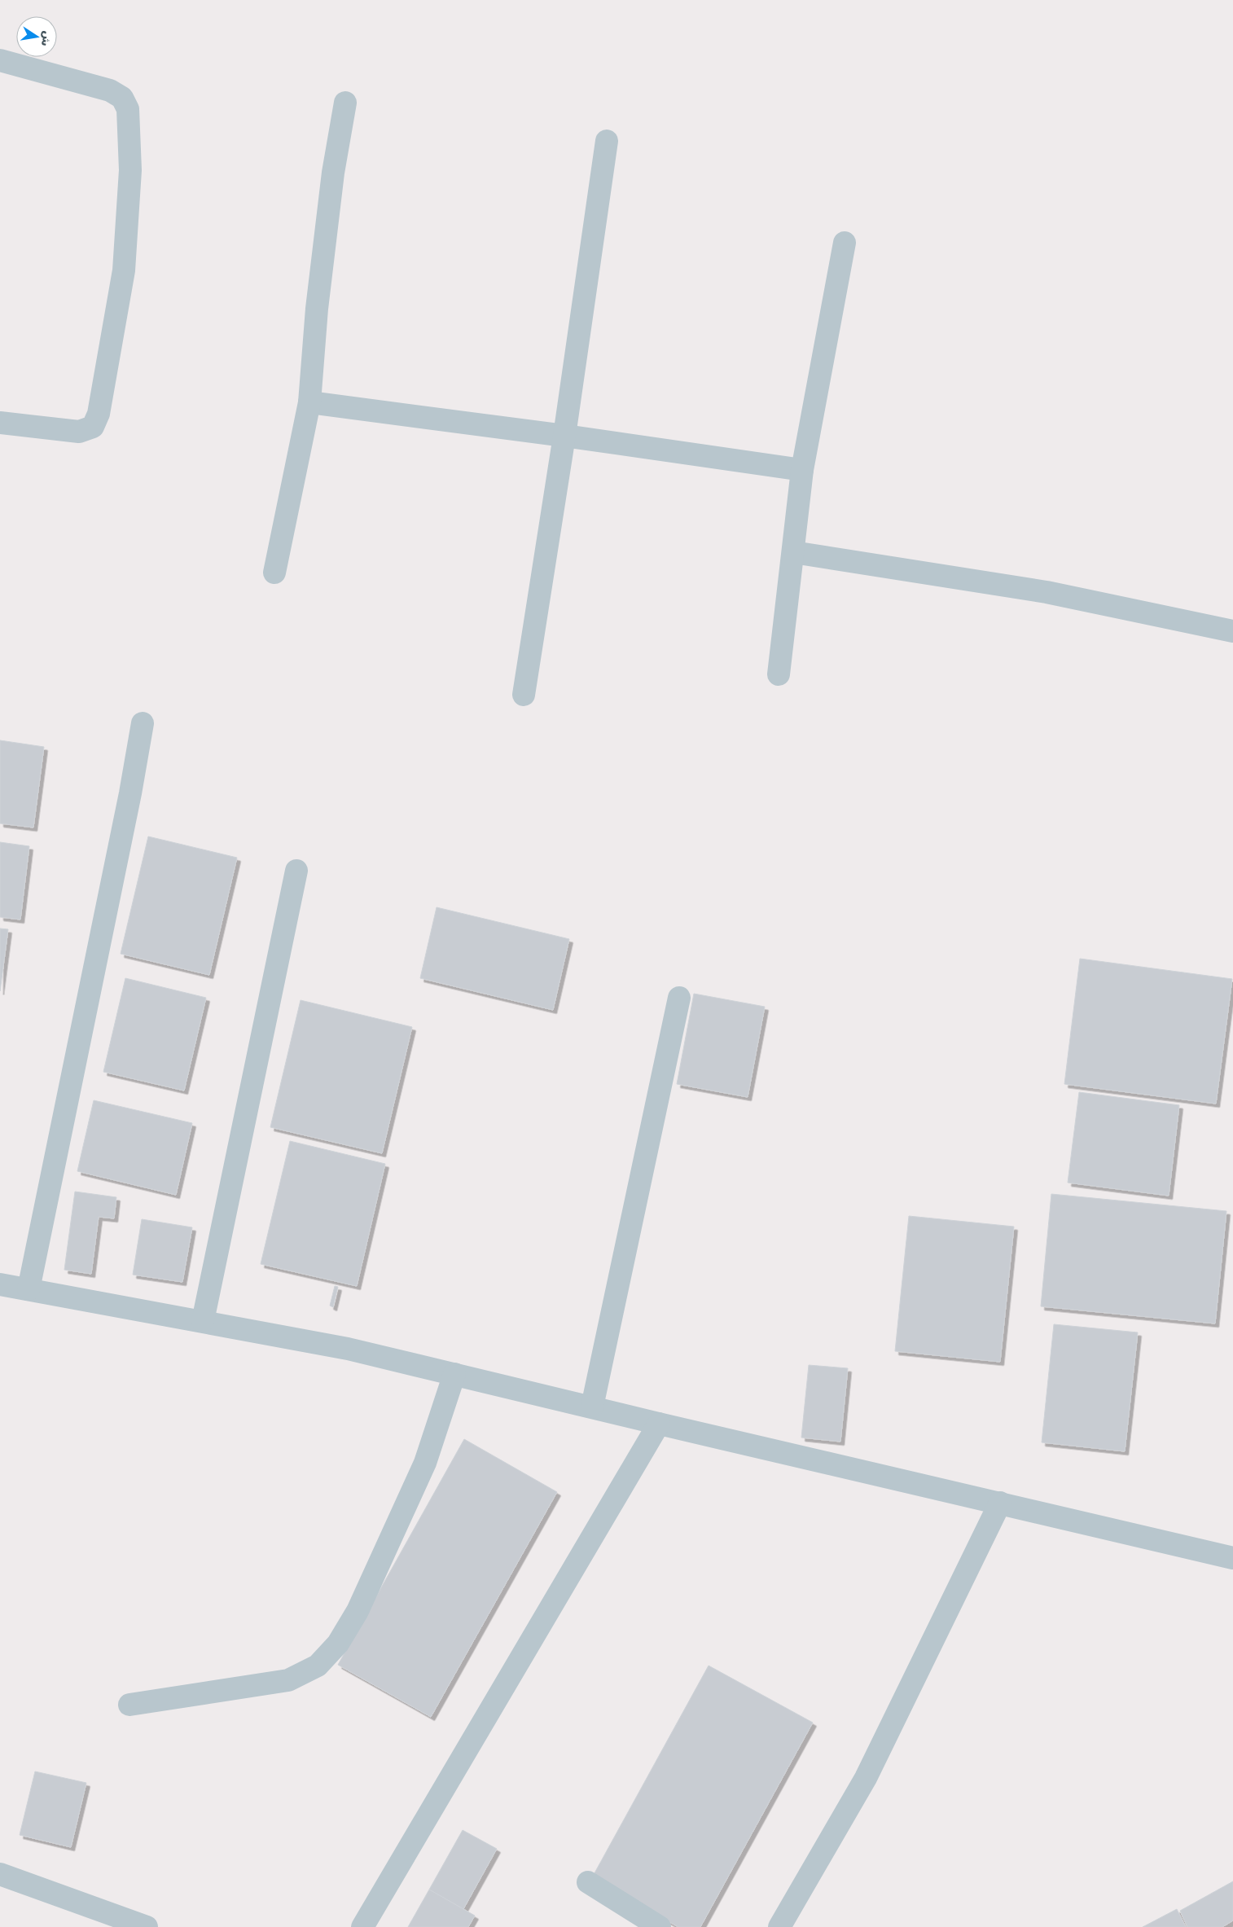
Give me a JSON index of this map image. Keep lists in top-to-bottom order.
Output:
{
  "north": "right"
}
